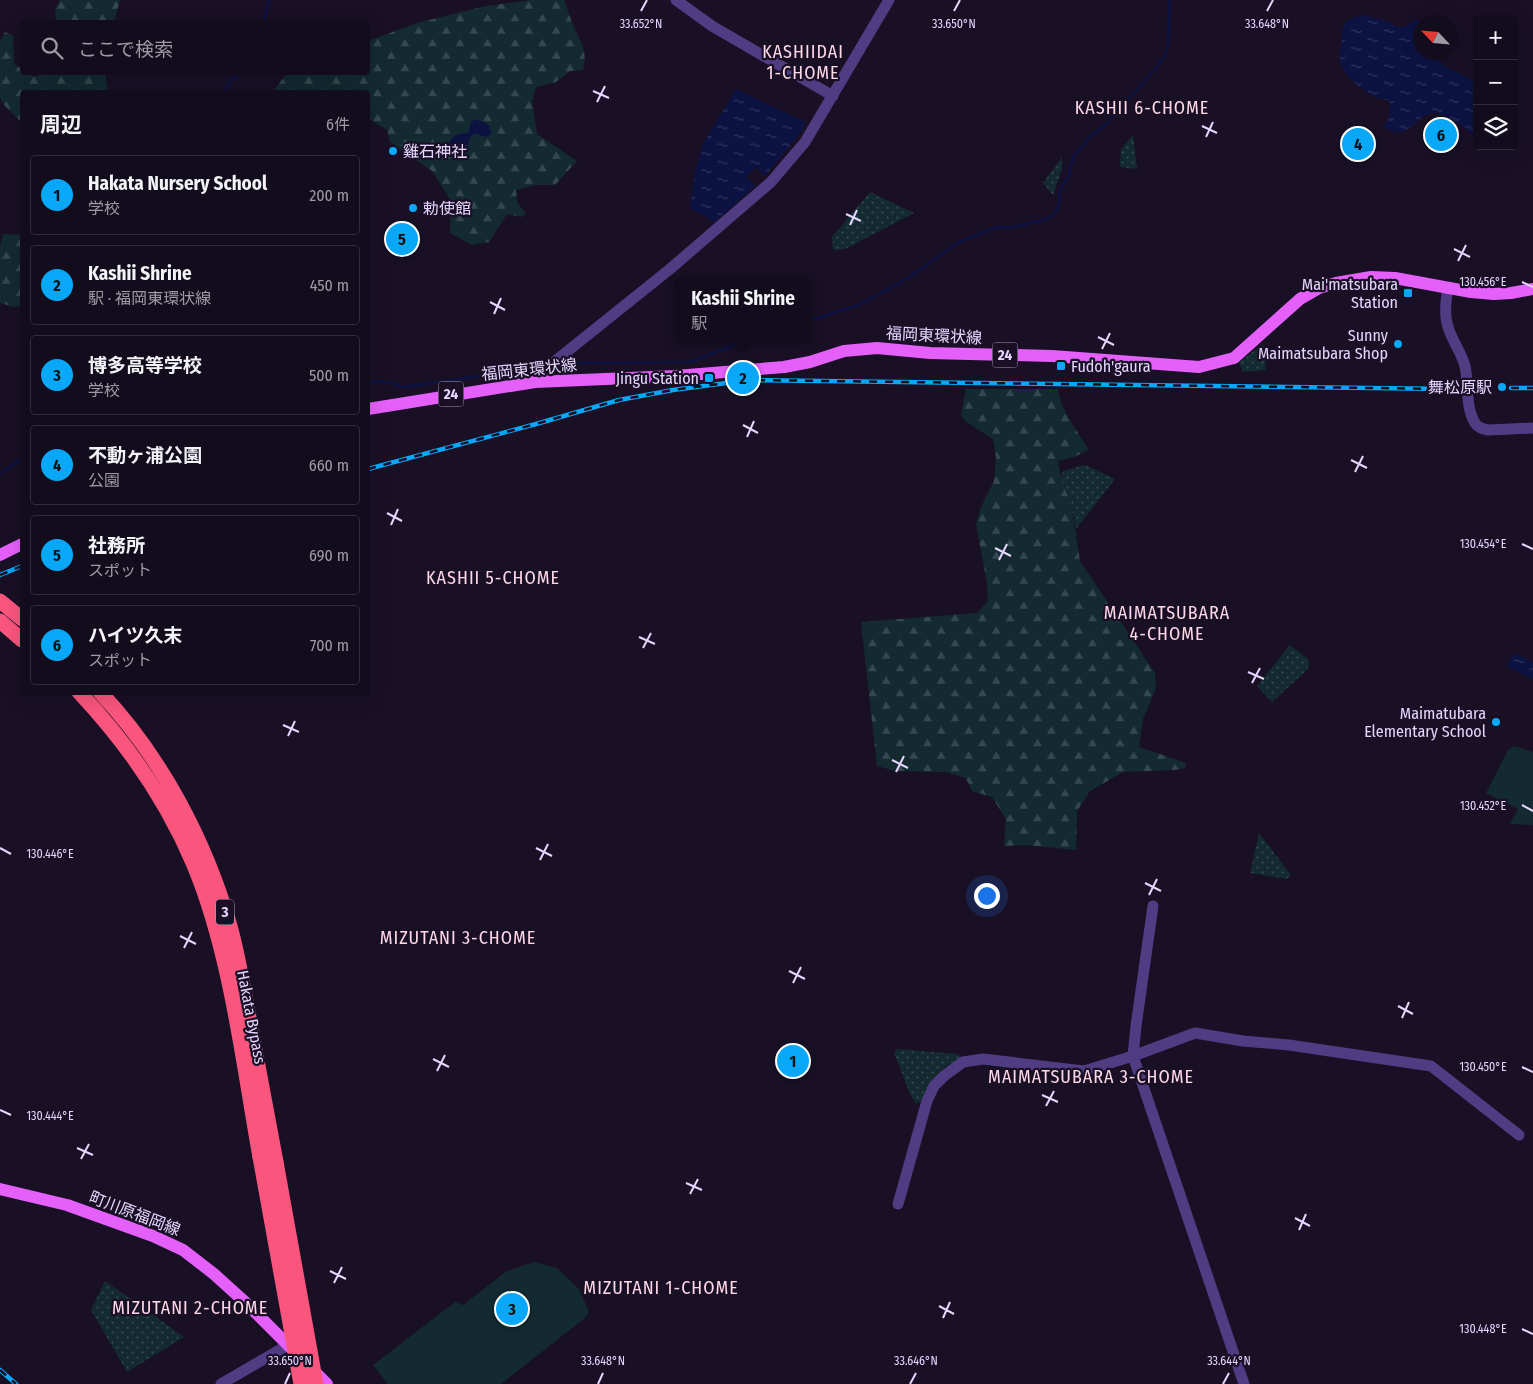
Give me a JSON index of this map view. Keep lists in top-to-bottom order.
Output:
{
  "streets": {
    "highway": ["3", "Hakata Bypass"],
    "main road": ["福岡東環状線", "24", "町川原福岡線"]
  },
  "districts": [
    "KASHIIDAI 1-CHOME",
    "KASHII 6-CHOME",
    "KASHII 5-CHOME",
    "MAIMATSUBARA 4-CHOME",
    "MIZUTANI 3-CHOME",
    "MAIMATSUBARA 3-CHOME",
    "MIZUTANI 1-CHOME",
    "MIZUTANI 2-CHOME"
  ],
  "places": {
    "other": [
      "雞石神社",
      "勅使館",
      "Sunny Maimatsubara Shop",
      "舞松原駅",
      "Maimatubara Elementary School"
    ],
    "transit": ["Mai'matsubara Station", "Fudoh'gaura", "Jingu Station"]
  },
  "north": "top left",
  "page": {
    "map_buttons": ["+", "−"],
    "search": "ここで検索",
    "heading": ["周辺", "6件"],
    "pins": [
      "6",
      "4",
      "5",
      "2",
      "1",
      "3"
    ],
    "list": [
      {
        "mark": "1",
        "name": "Hakata Nursery School",
        "note": "学校",
        "value": "200 m"
      },
      {
        "mark": "2",
        "name": "Kashii Shrine",
        "note": "駅 · 福岡東環状線",
        "value": "450 m"
      },
      {
        "mark": "3",
        "name": "博多高等学校",
        "note": "学校",
        "value": "500 m"
      },
      {
        "mark": "4",
        "name": "不動ヶ浦公園",
        "note": "公園",
        "value": "660 m"
      },
      {
        "mark": "5",
        "name": "社務所",
        "note": "スポット",
        "value": "690 m"
      },
      {
        "mark": "6",
        "name": "ハイツ久末",
        "note": "スポット",
        "value": "700 m"
      }
    ],
    "popup": ["Kashii Shrine", "駅"]
  },
  "coordinates": [
    "33.652°N",
    "33.650°N",
    "33.648°N",
    "130.456°E",
    "130.454°E",
    "130.452°E",
    "130.446°E",
    "130.450°E",
    "130.444°E",
    "130.448°E",
    "33.646°N",
    "33.644°N"
  ]
}
